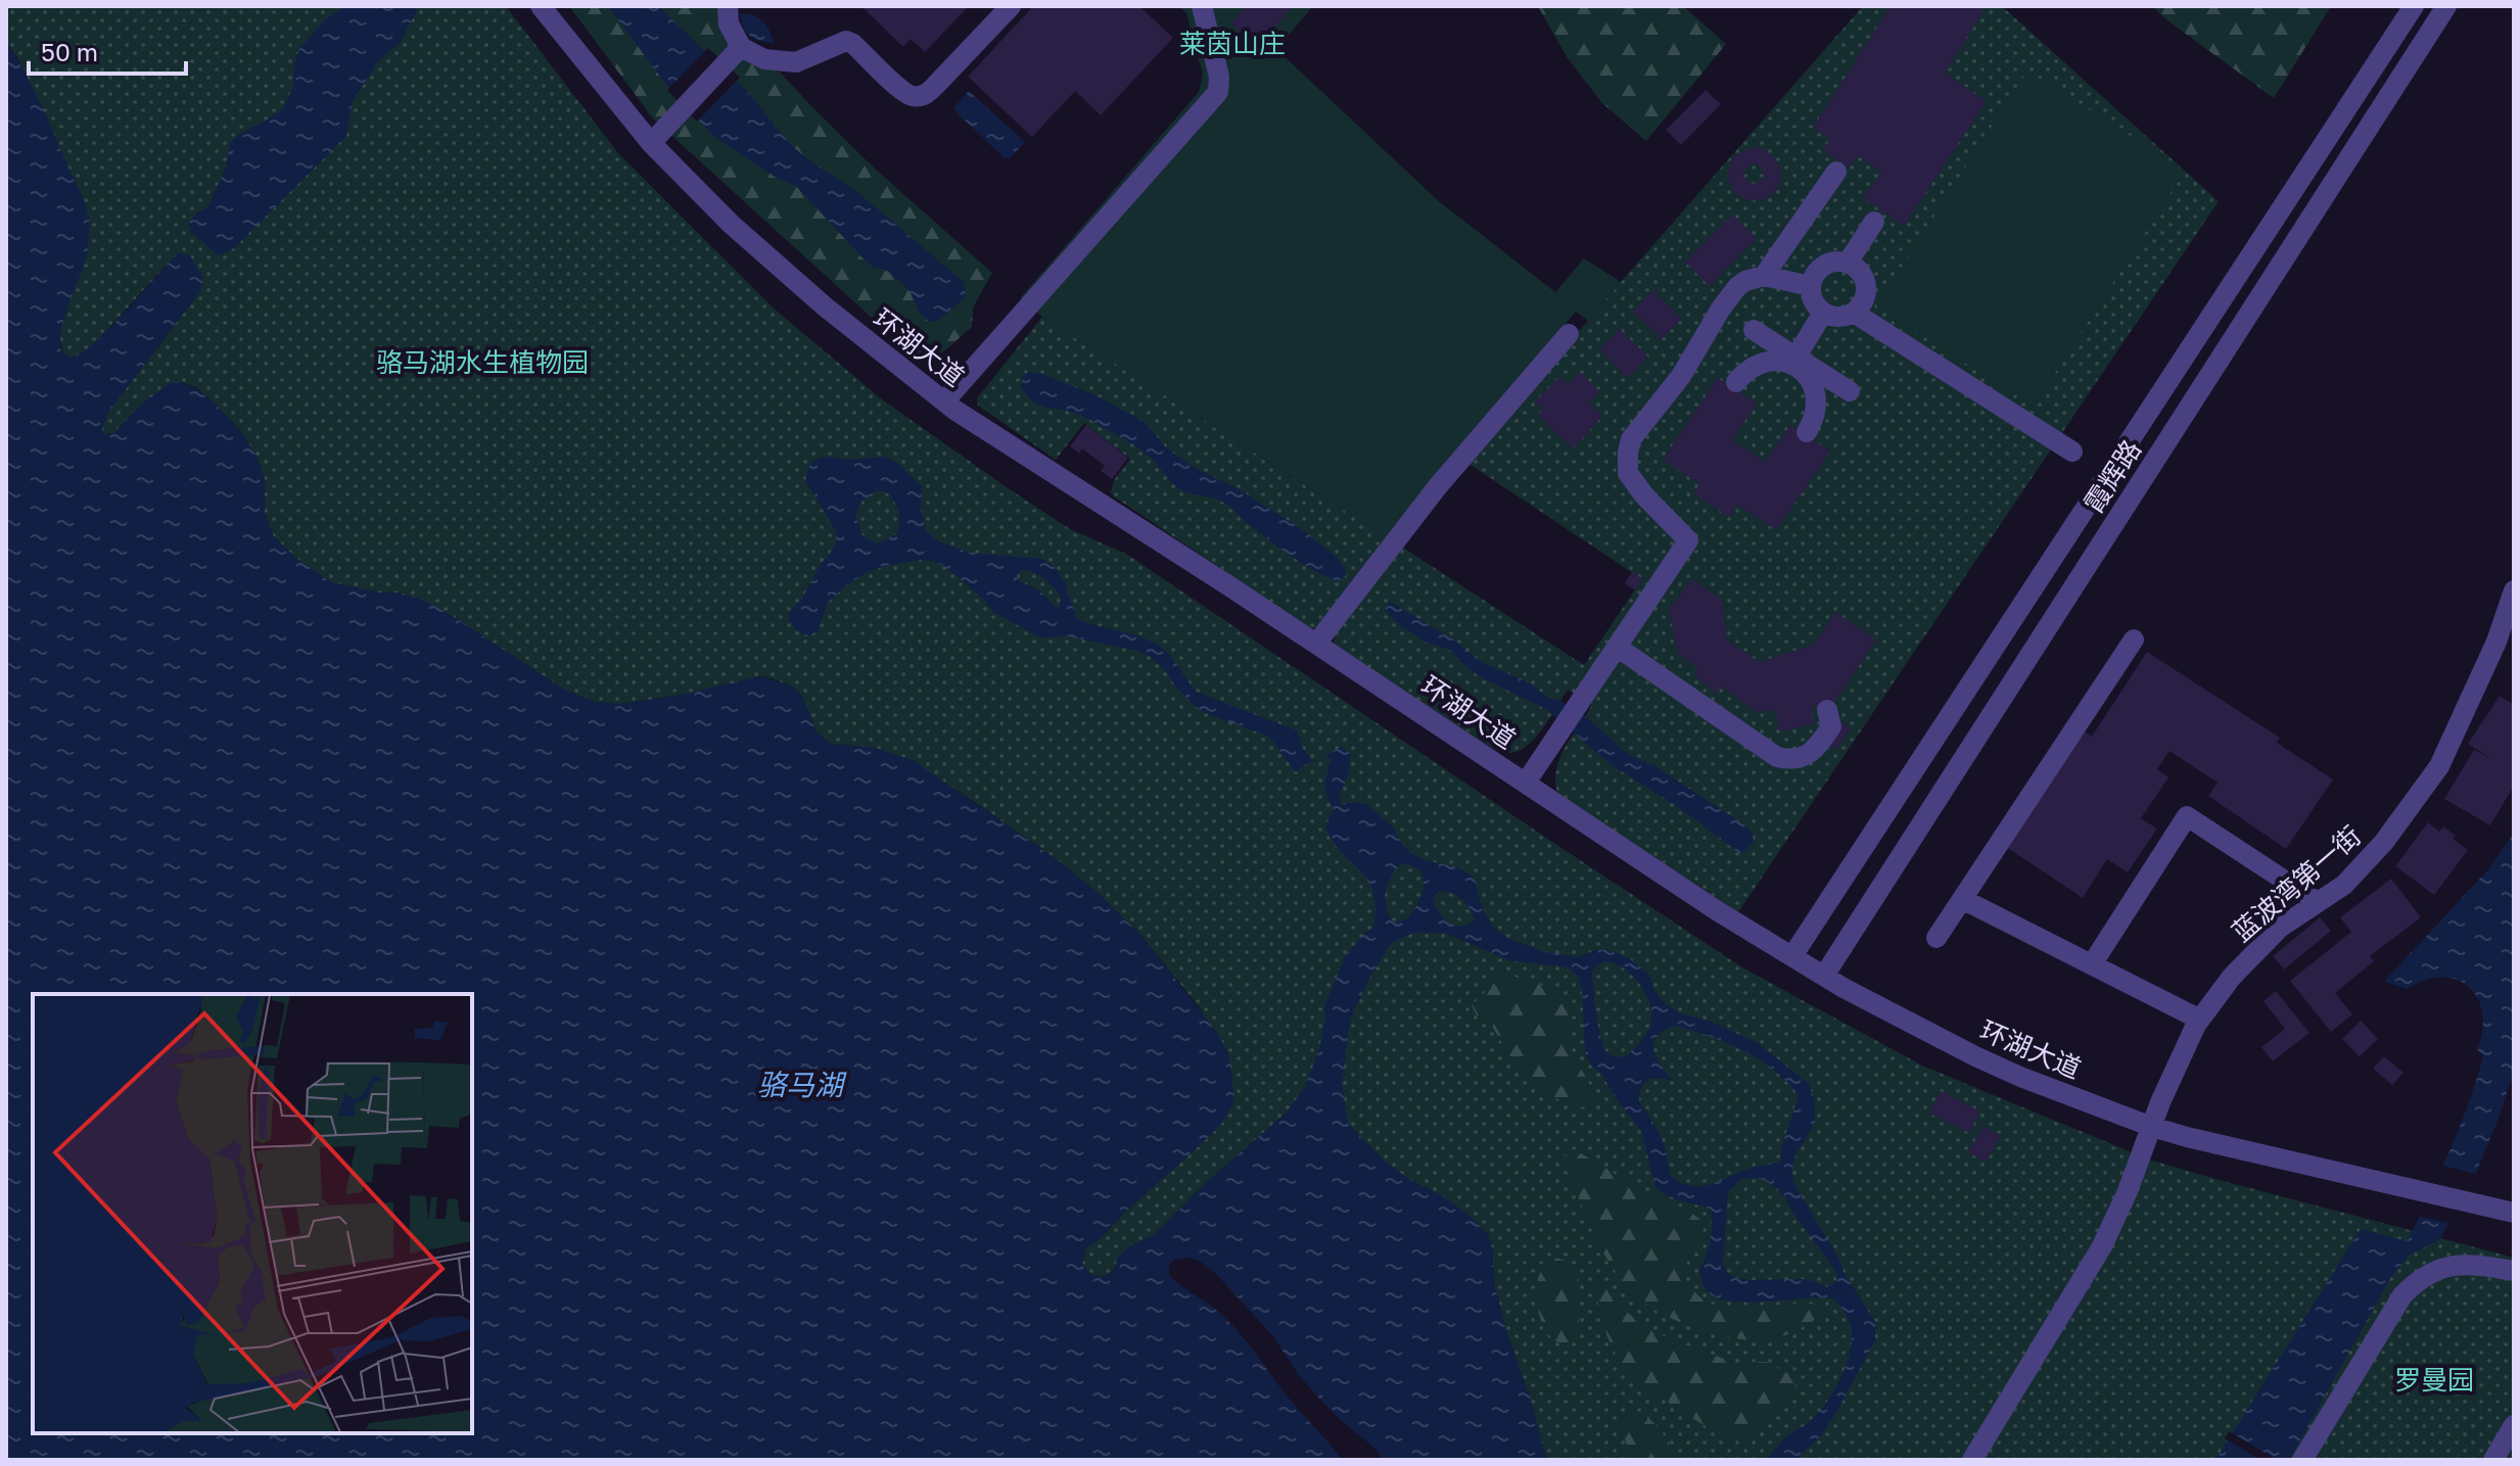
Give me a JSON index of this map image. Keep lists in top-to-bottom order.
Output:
{
  "streets": {
    "street": ["环湖大道", "霞辉路", "蓝波湾第一街"]
  },
  "crossings": [
    ["环湖大道", "霞辉路"],
    ["环湖大道", "蓝波湾第一街"]
  ],
  "water": ["骆马湖"],
  "parks": ["莱茵山庄", "骆马湖水生植物园", "罗曼园"],
  "scale_bar": "50 m"
}
